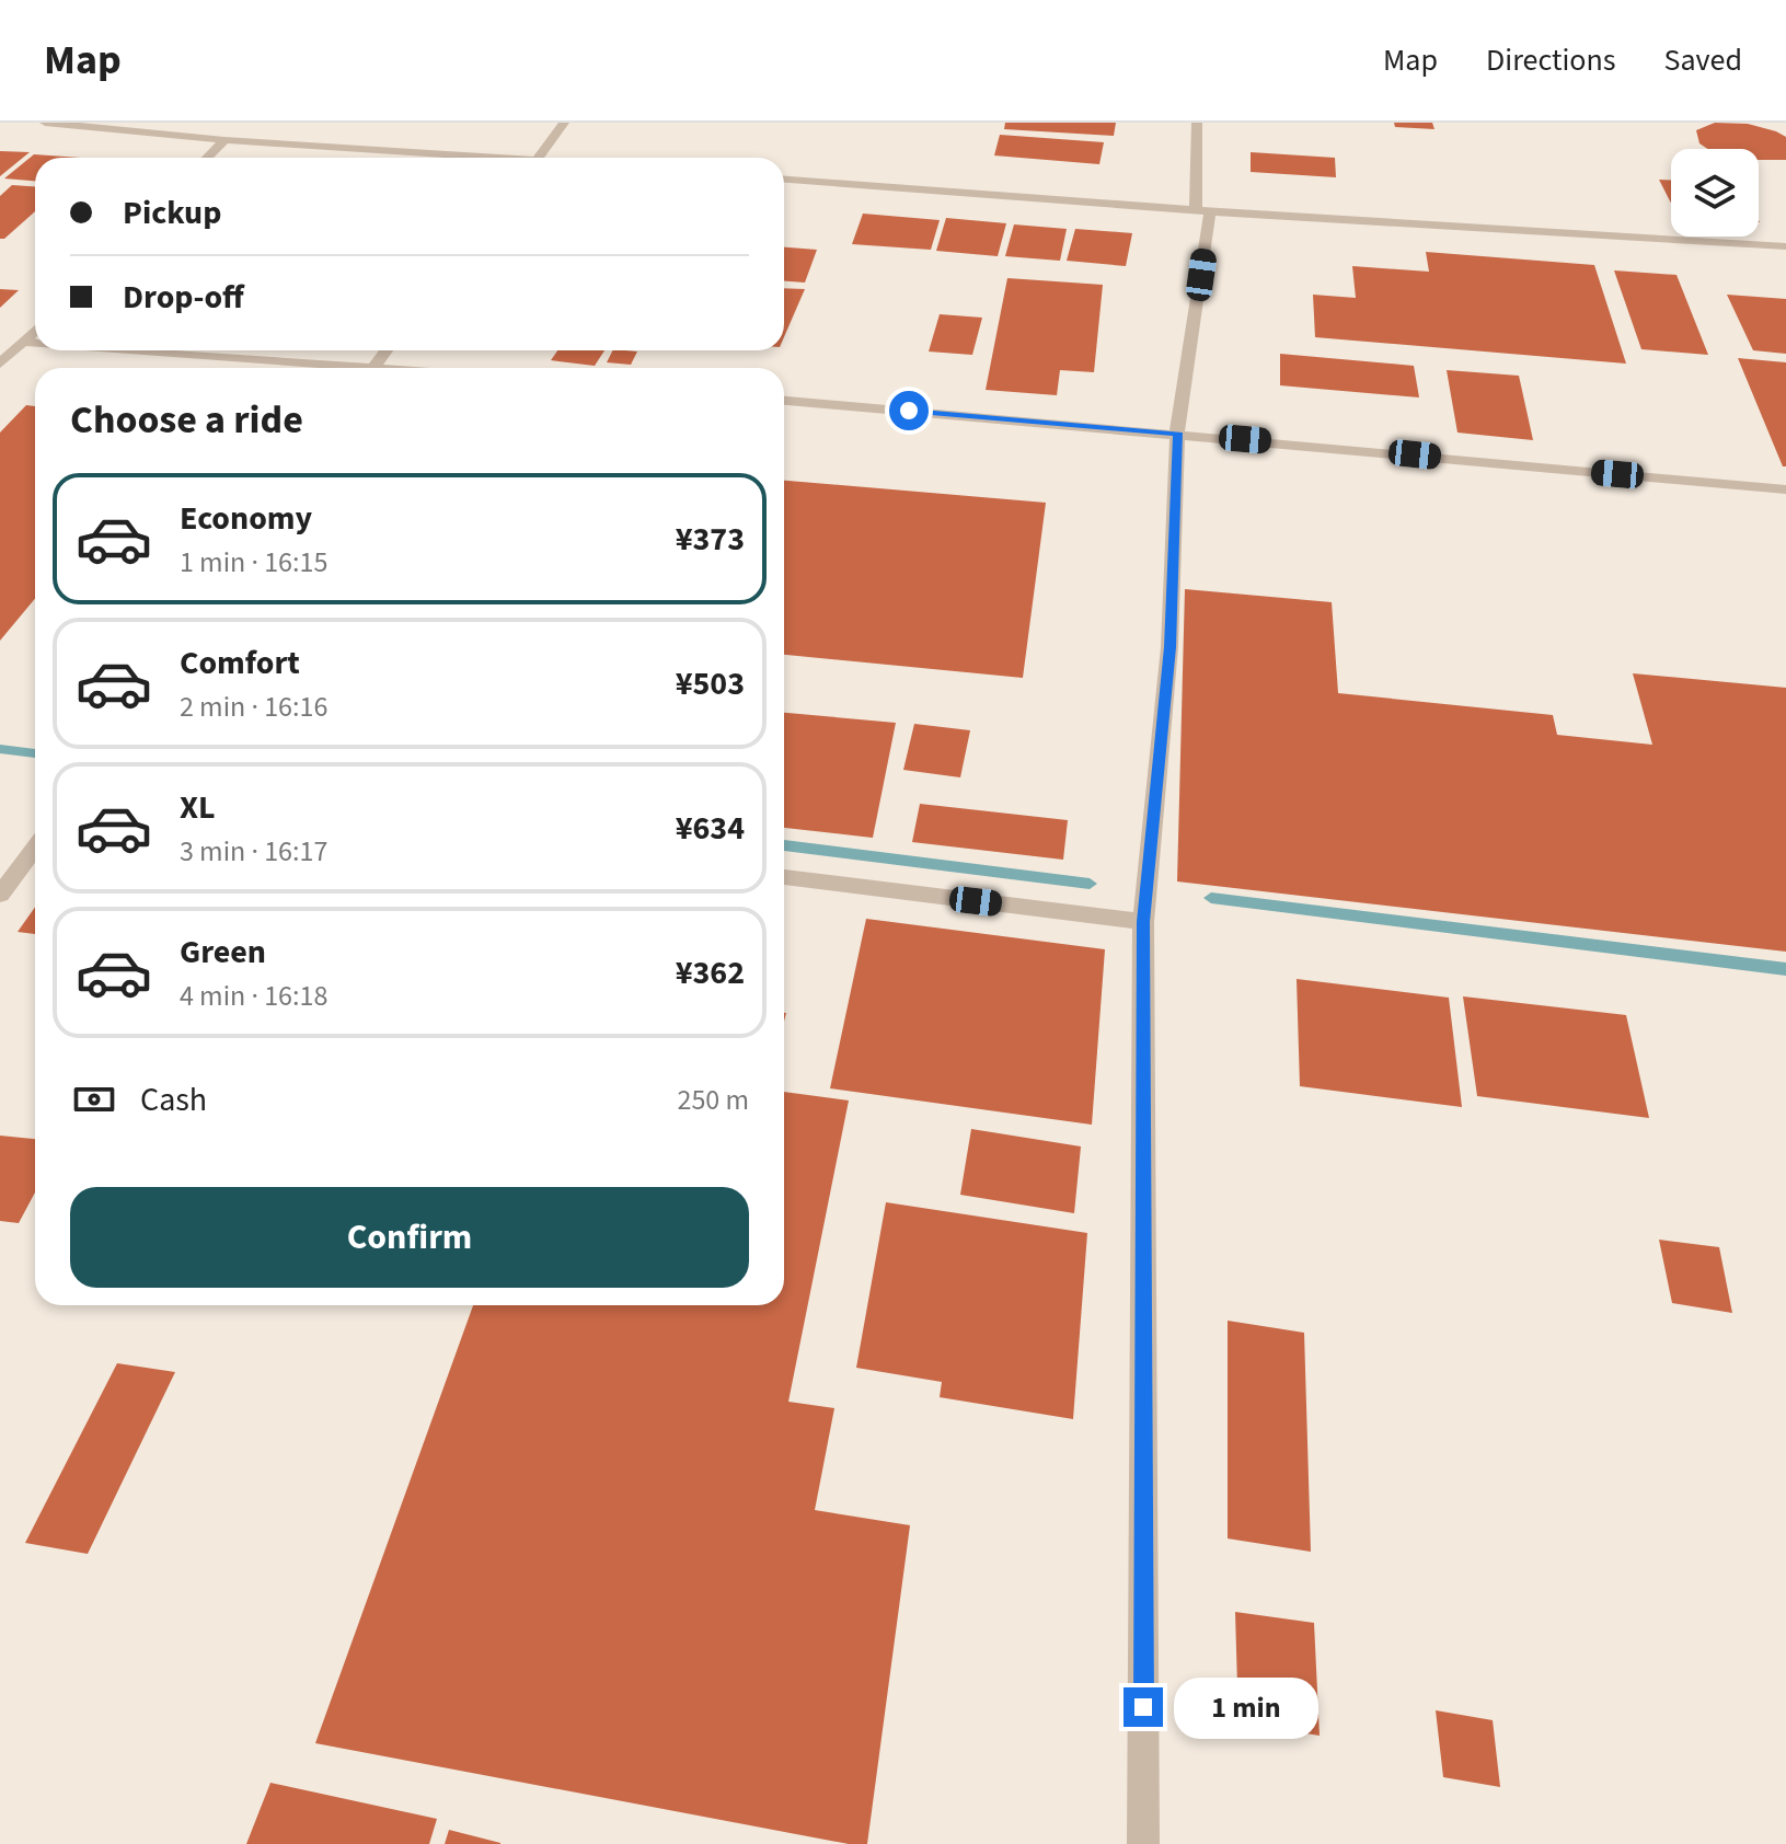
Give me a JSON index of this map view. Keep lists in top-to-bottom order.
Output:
{
  "page": {
    "header": "Map",
    "nav": ["Map", "Directions", "Saved"],
    "banner": ["Pickup", "Drop-off"],
    "heading": "Choose a ride",
    "list": [
      {
        "name": "Economy",
        "note": "1 min · 16:15",
        "value": "¥373"
      },
      {
        "name": "Comfort",
        "note": "2 min · 16:16",
        "value": "¥503"
      },
      {
        "name": "XL",
        "note": "3 min · 16:17",
        "value": "¥634"
      },
      {
        "name": "Green",
        "note": "4 min · 16:18",
        "value": "¥362"
      }
    ],
    "pay": ["Cash", "250 m"],
    "buttons": "Confirm",
    "bubble": "1 min"
  }
}
